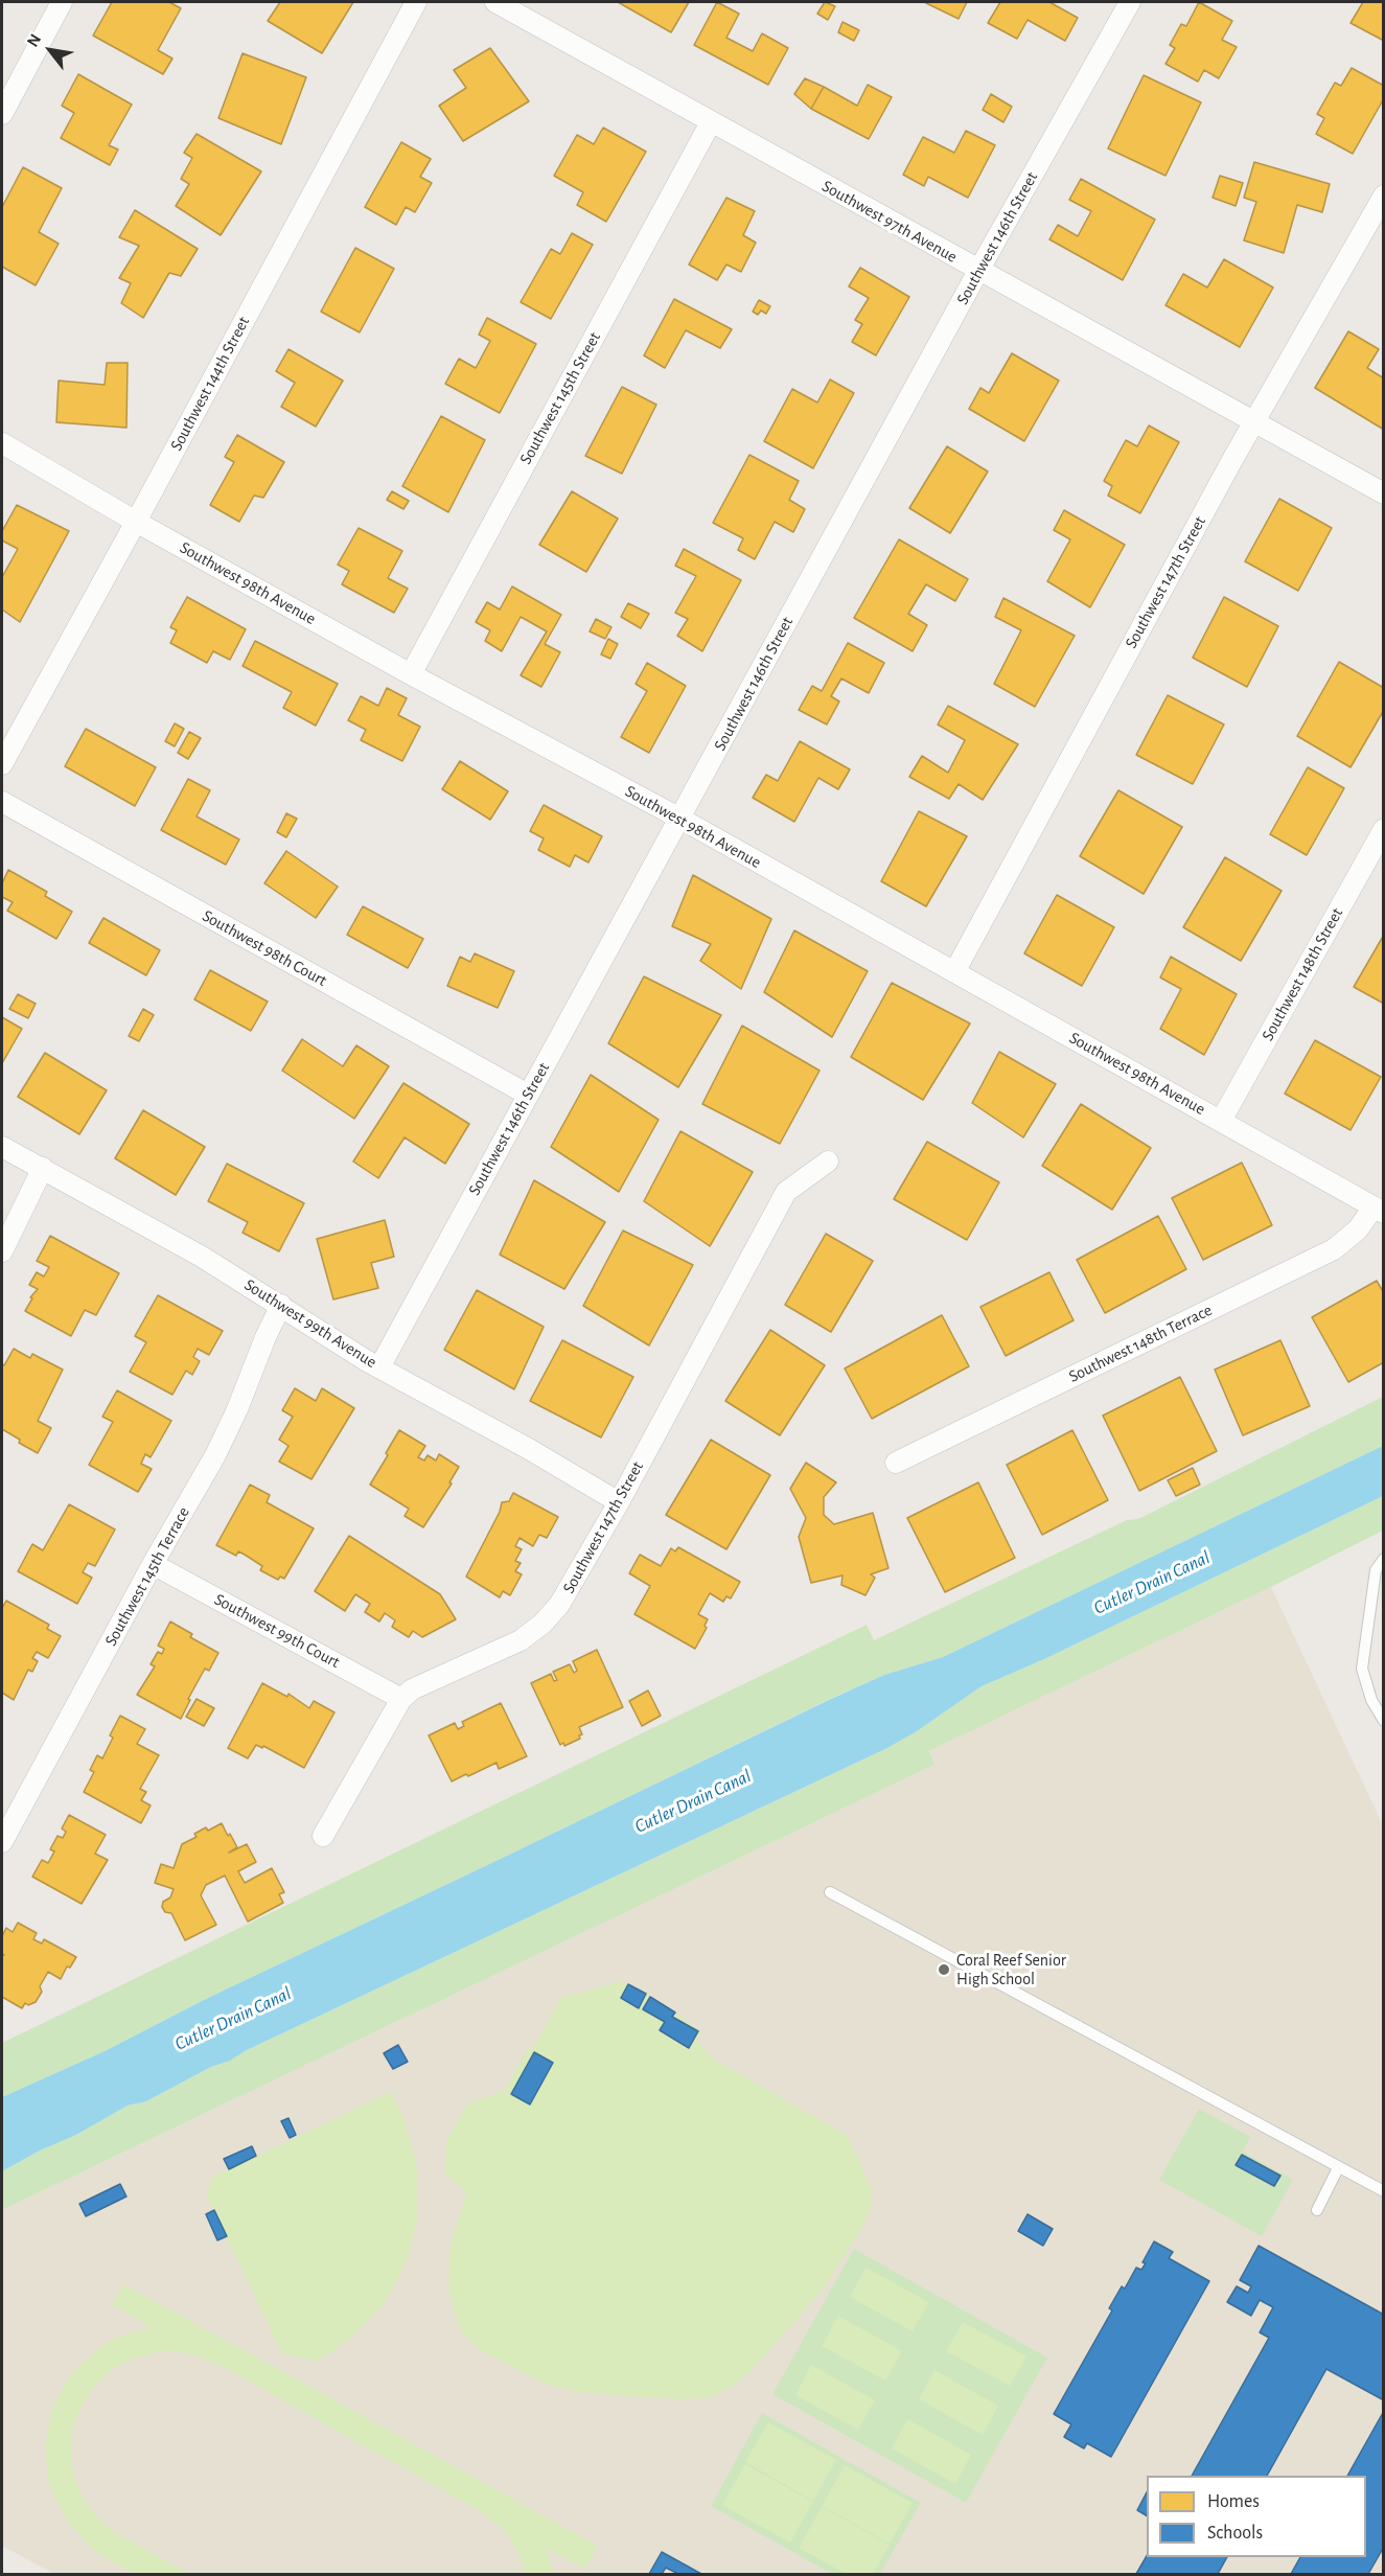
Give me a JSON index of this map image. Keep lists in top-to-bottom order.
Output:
{
  "streets": {
    "street": [
      "Southwest 97th Avenue",
      "Southwest 146th Street",
      "Southwest 144th Street",
      "Southwest 145th Street",
      "Southwest 147th Street",
      "Southwest 98th Avenue",
      "Southwest 98th Court",
      "Southwest 148th Street",
      "Southwest 99th Avenue",
      "Southwest 148th Terrace",
      "Southwest 145th Terrace",
      "Southwest 99th Court"
    ]
  },
  "crossings": [
    ["Southwest 97th Avenue", "Southwest 146th Street"],
    ["Southwest 97th Avenue", "Southwest 145th Street"],
    ["Southwest 97th Avenue", "Southwest 147th Street"],
    ["Southwest 146th Street", "Southwest 98th Avenue"],
    ["Southwest 146th Street", "Southwest 98th Court"],
    ["Southwest 146th Street", "Southwest 99th Avenue"],
    ["Southwest 144th Street", "Southwest 98th Avenue"],
    ["Southwest 145th Street", "Southwest 98th Avenue"],
    ["Southwest 147th Street", "Southwest 98th Avenue"],
    ["Southwest 147th Street", "Southwest 99th Avenue"],
    ["Southwest 147th Street", "Southwest 99th Court"],
    ["Southwest 98th Avenue", "Southwest 148th Street"],
    ["Southwest 98th Avenue", "Southwest 148th Terrace"],
    ["Southwest 99th Avenue", "Southwest 145th Terrace"],
    ["Southwest 145th Terrace", "Southwest 99th Court"]
  ],
  "water": ["Cutler Drain Canal"],
  "places": ["Coral Reef Senior High School"],
  "legend": ["Homes", "Schools"],
  "north": "top left"
}
